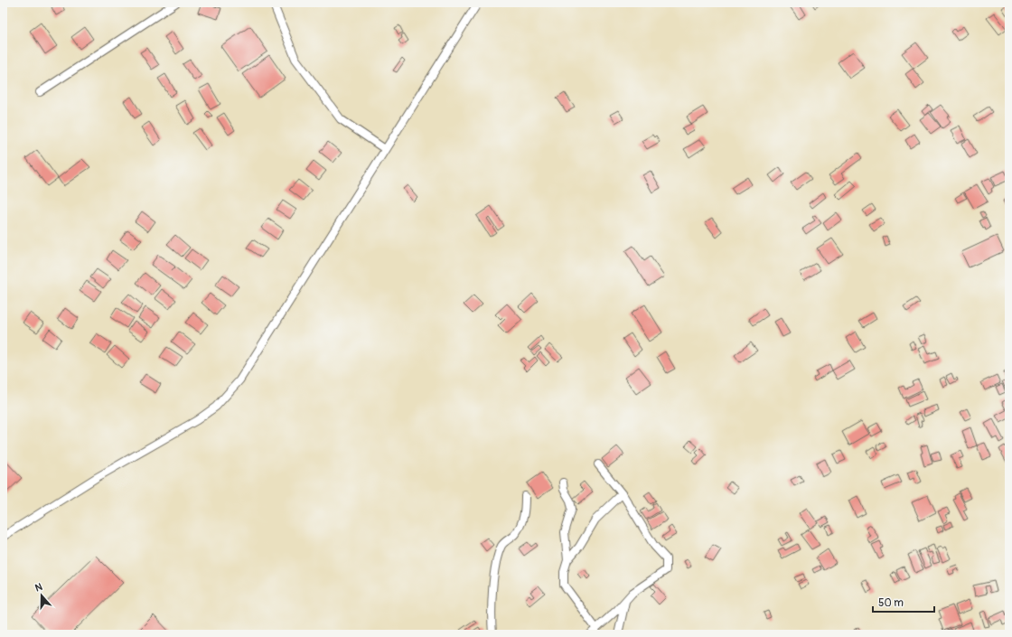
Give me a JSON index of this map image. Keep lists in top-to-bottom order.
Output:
{
  "scale_bar": "50 m",
  "north": "top"
}
